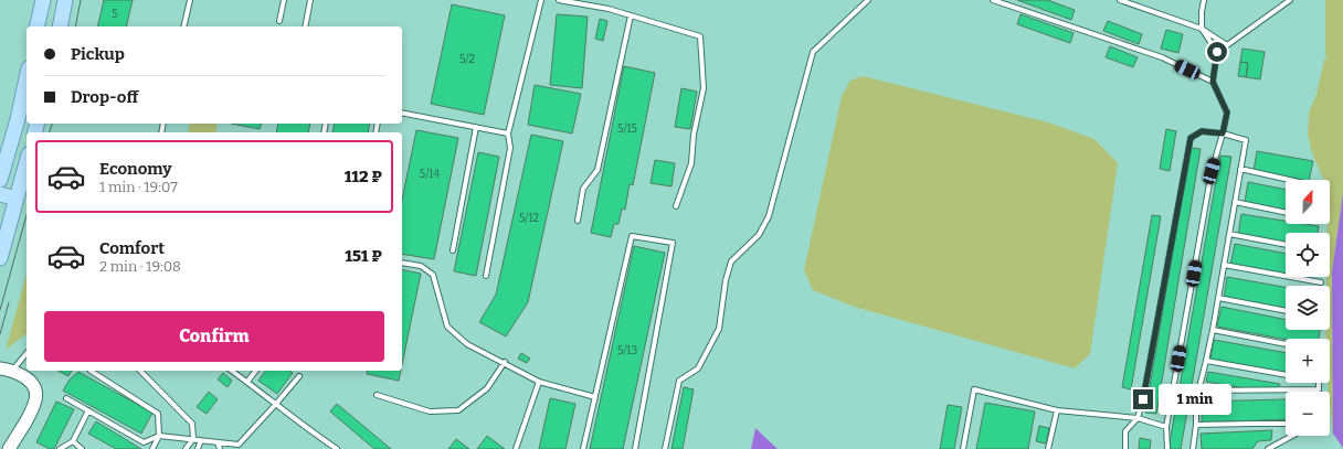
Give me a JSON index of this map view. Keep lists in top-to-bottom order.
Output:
{
  "house_numbers": [
    "5",
    "5/2",
    "5/15",
    "5/14",
    "5/12",
    "5/13"
  ],
  "north": "top",
  "page": {
    "banner": ["Pickup", "Drop-off"],
    "list": [
      {
        "name": "Economy",
        "note": "1 min · 19:07",
        "value": "112 ₽"
      },
      {
        "name": "Comfort",
        "note": "2 min · 19:08",
        "value": "151 ₽"
      }
    ],
    "map_buttons": ["+", "−"],
    "buttons": "Confirm",
    "bubble": "1 min"
  }
}
